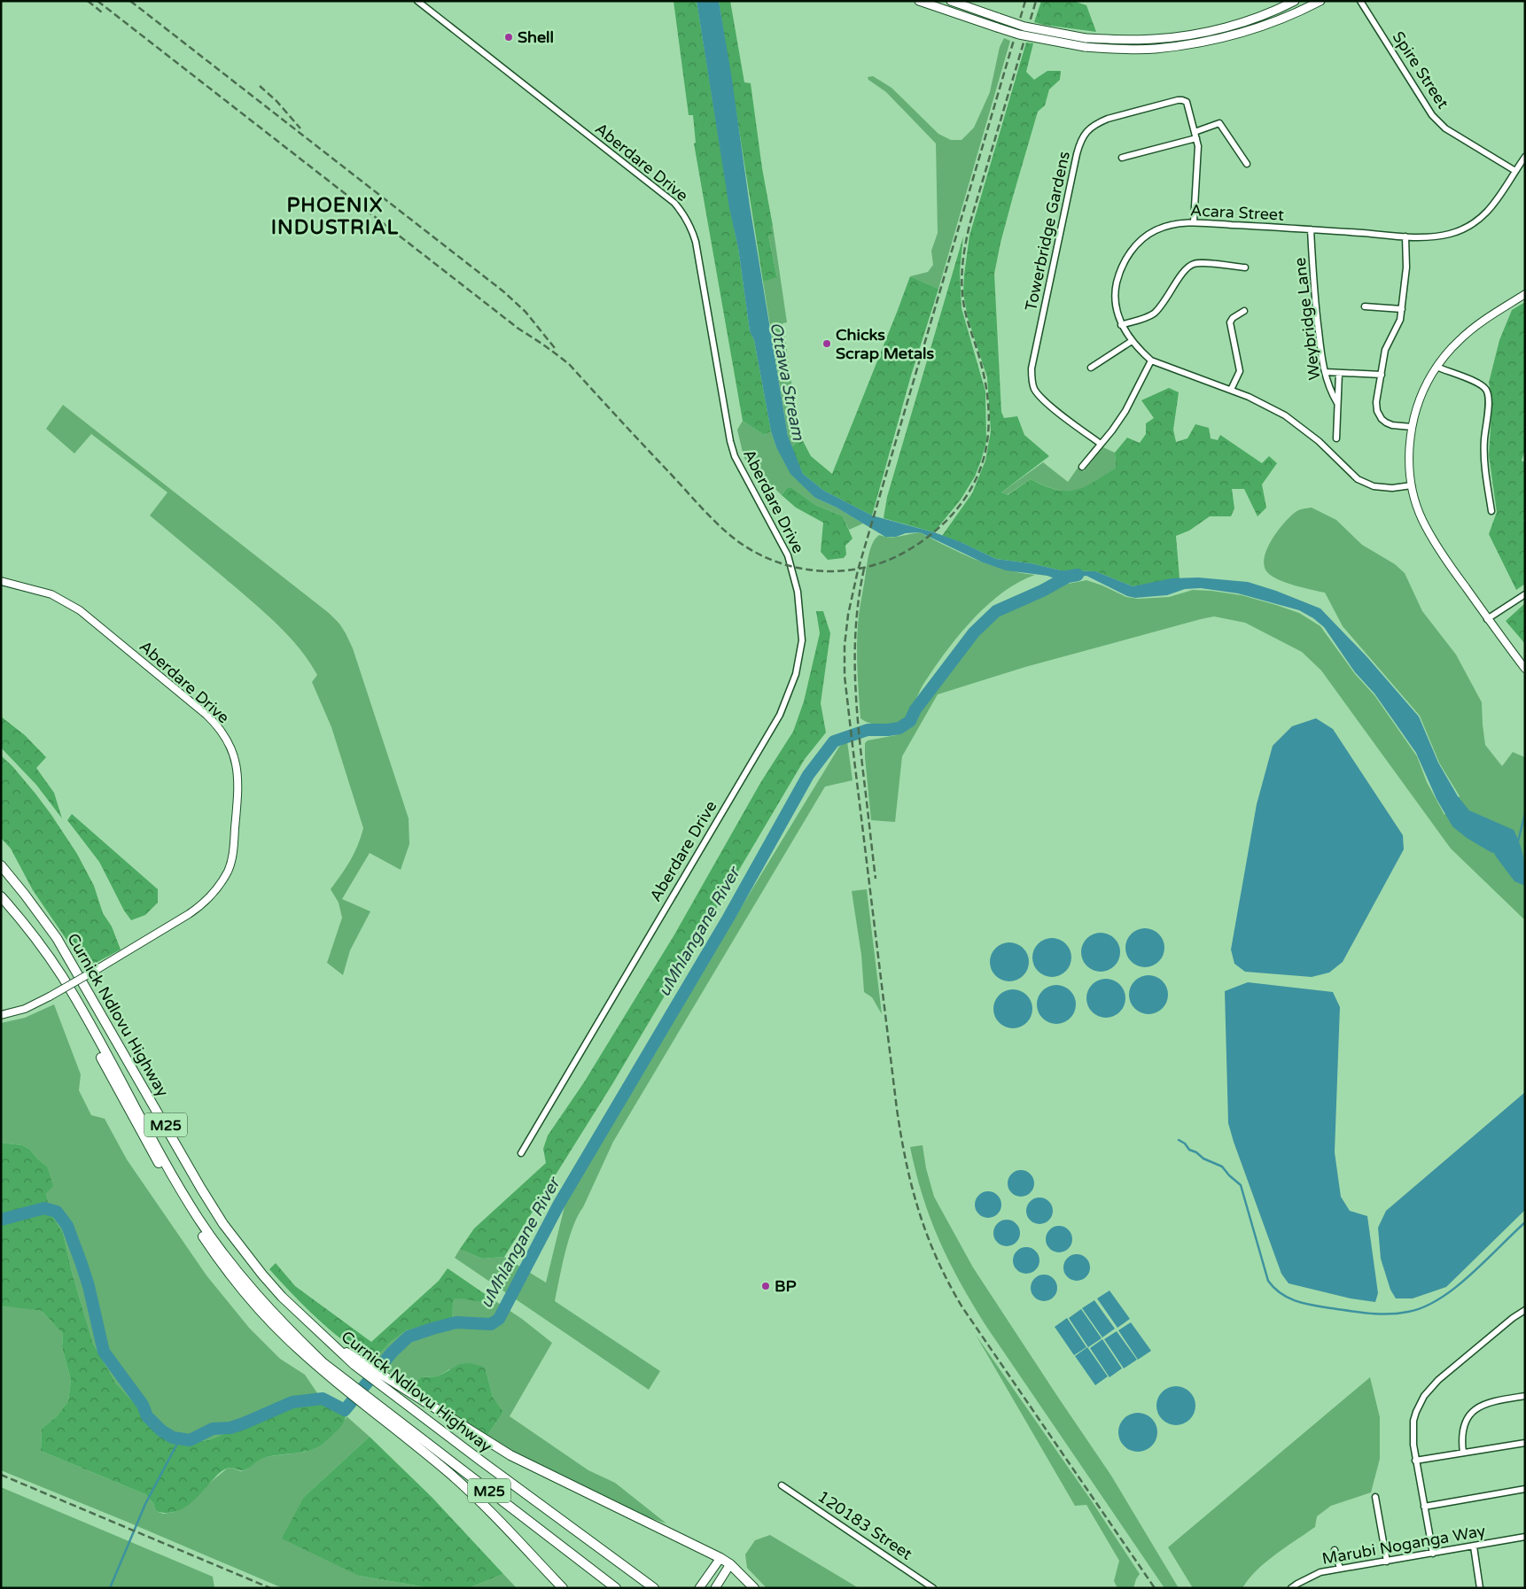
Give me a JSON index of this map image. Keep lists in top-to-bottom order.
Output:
{
  "streets": {
    "main road": ["Curnick Ndlovu Highway", "M25"],
    "street": [
      "Spire Street",
      "Aberdare Drive",
      "Acara Street",
      "Towerbridge Gardens",
      "Weybridge Lane",
      "120183 Street",
      "Marubi Noganga Way"
    ]
  },
  "crossings": [
    ["Spire Street", "Acara Street"],
    ["Acara Street", "Towerbridge Gardens"],
    ["Acara Street", "Weybridge Lane"]
  ],
  "districts": ["PHOENIX INDUSTRIAL"],
  "water": ["Ottawa Stream", "uMhlangane River"],
  "places": ["Shell", "Chicks Scrap Metals", "BP"]
}
